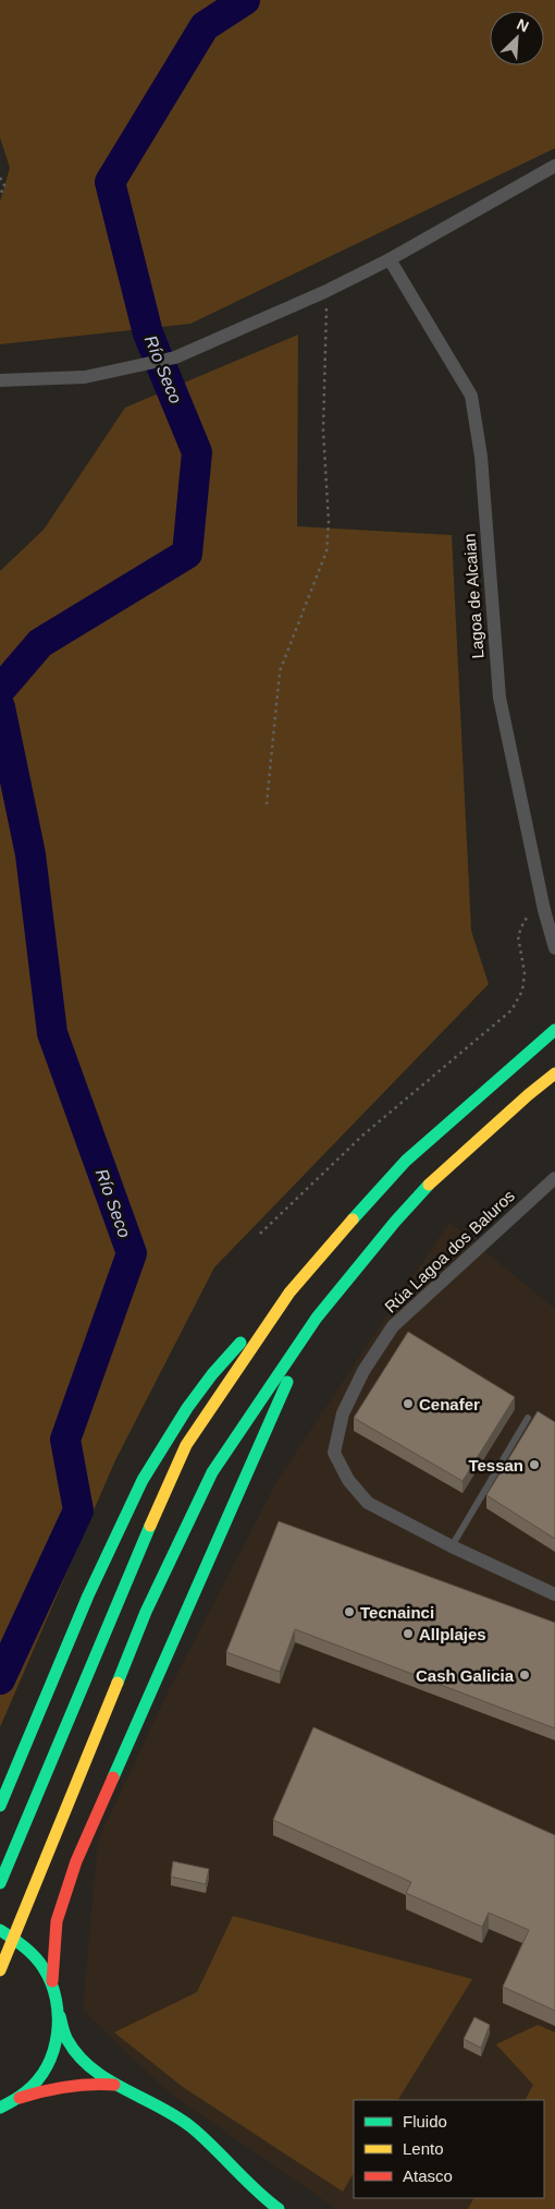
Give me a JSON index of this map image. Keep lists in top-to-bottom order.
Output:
{
  "streets": {
    "street": ["Lagoa de Alcaian", "Rúa Lagoa dos Baluros"]
  },
  "water": ["Río Seco"],
  "places": [
    "Cenafer",
    "Tessan",
    "Tecnainci",
    "Allplajes",
    "Cash Galicia"
  ],
  "legend": ["Fluido", "Lento", "Atasco"],
  "north": "top right"
}
